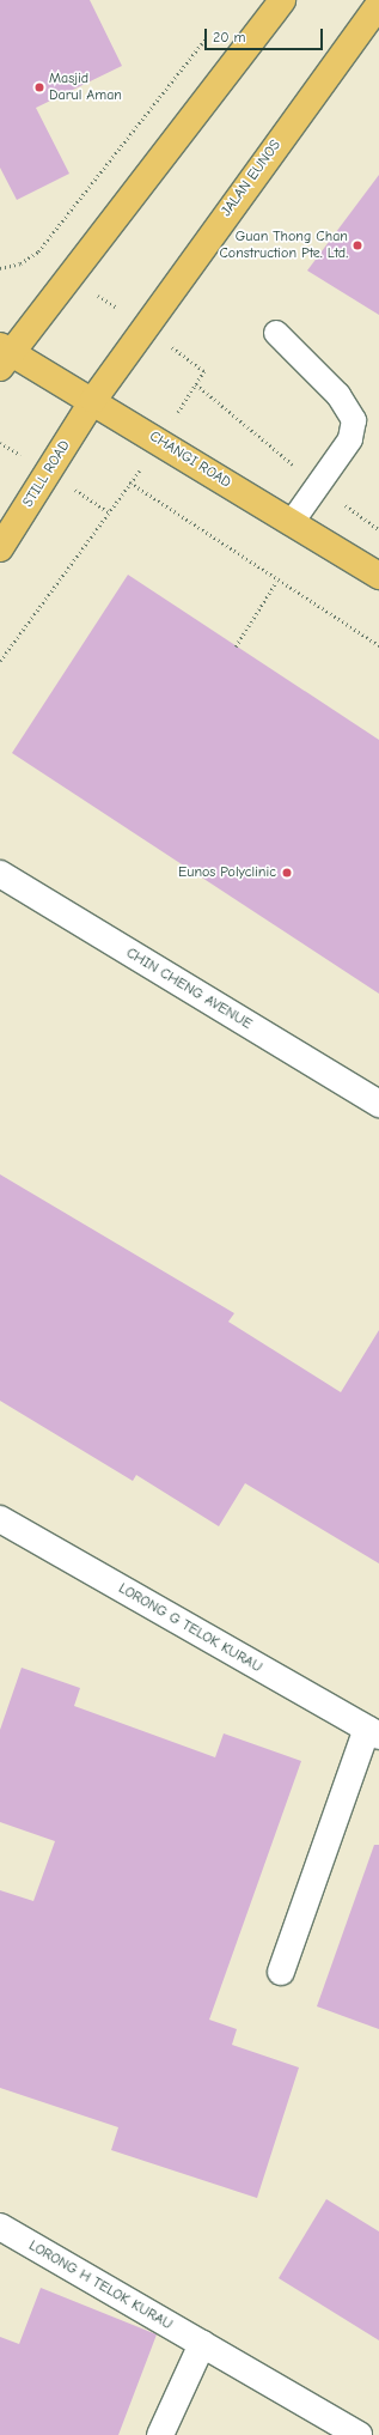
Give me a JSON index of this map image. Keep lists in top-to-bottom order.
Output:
{
  "streets": {
    "main road": ["JALAN EUNOS", "CHANGI ROAD", "STILL ROAD"],
    "street": ["CHIN CHENG AVENUE", "LORONG G TELOK KURAU", "LORONG H TELOK KURAU"]
  },
  "crossings": [
    ["JALAN EUNOS", "CHANGI ROAD"],
    ["JALAN EUNOS", "STILL ROAD"],
    ["CHANGI ROAD", "STILL ROAD"]
  ],
  "places": ["Masjid Darul Aman", "Guan Thong Chan Construction Pte. Ltd.", "Eunos Polyclinic"],
  "scale_bar": "20 m"
}
